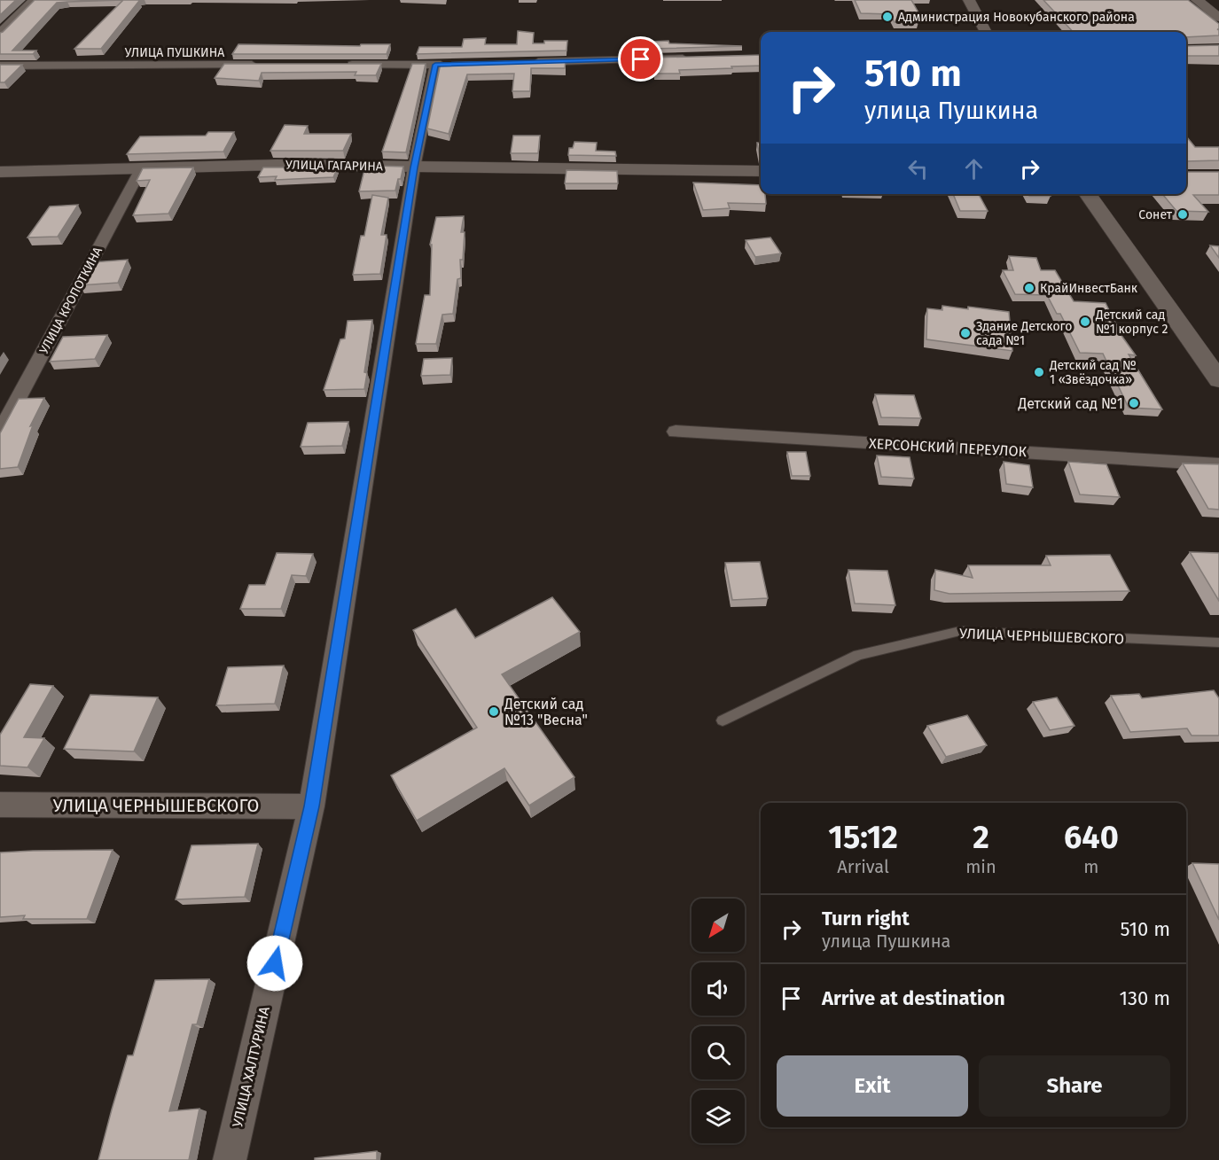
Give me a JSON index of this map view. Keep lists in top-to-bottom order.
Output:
{
  "streets": {
    "street": [
      "УЛИЦА ПУШКИНА",
      "УЛИЦА ГАГАРИНА",
      "УЛИЦА КРОПОТКИНА",
      "ХЕРСОНСКИЙ ПЕРЕУЛОК",
      "УЛИЦА ЧЕРНЫШЕВСКОГО",
      "УЛИЦА ХАЛТУРИНА"
    ]
  },
  "crossings": [
    ["УЛИЦА ГАГАРИНА", "УЛИЦА КРОПОТКИНА"],
    ["УЛИЦА ГАГАРИНА", "УЛИЦА ХАЛТУРИНА"],
    ["УЛИЦА ЧЕРНЫШЕВСКОГО", "УЛИЦА ХАЛТУРИНА"]
  ],
  "places": [
    "Администрация Новокубанского района",
    "Сонет",
    "КрайИнвестБанк",
    "Детский сад №1 корпус 2",
    "Здание Детского сада №1",
    "Детский сад № 1 «Звёздочка»",
    "Детский сад №1",
    "Детский сад №13 \"Весна\""
  ],
  "north": "bottom left",
  "page": {
    "turn": ["510 m", "улица Пушкина"],
    "eta": [
      "15:12",
      "Arrival",
      "2",
      "min",
      "640",
      "m"
    ],
    "list": [
      {
        "name": "Turn right",
        "note": "улица Пушкина",
        "value": "510 m"
      },
      {
        "name": "Arrive at destination",
        "value": "130 m"
      }
    ],
    "buttons": ["Exit", "Share"]
  }
}
